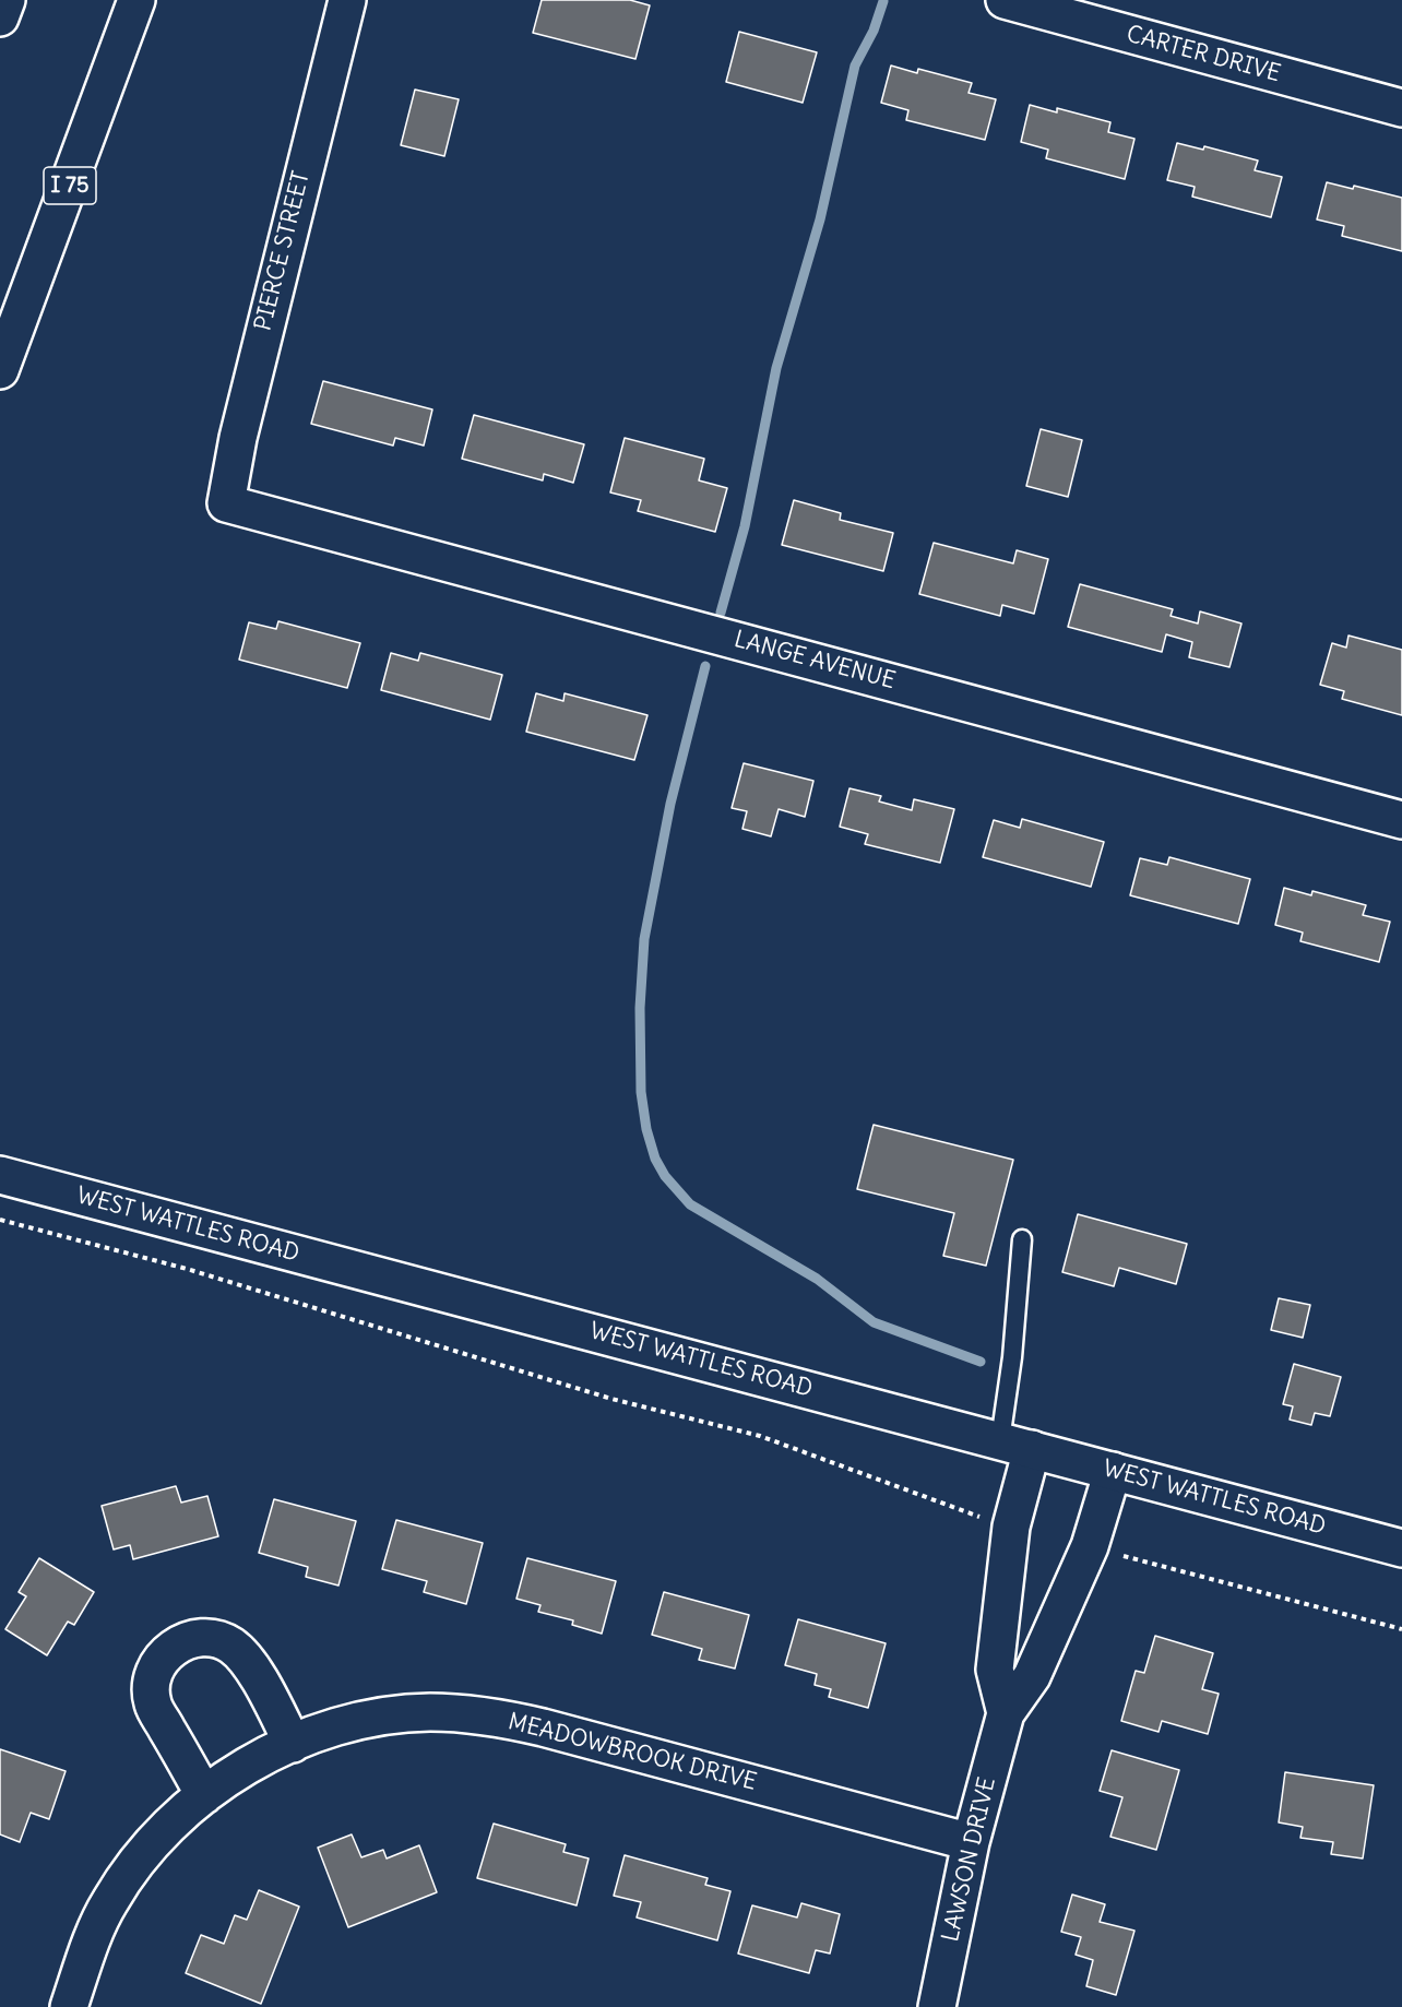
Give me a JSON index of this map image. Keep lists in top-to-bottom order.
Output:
{
  "streets": {
    "main road": [
      "CARTER DRIVE",
      "I 75",
      "PIERCE STREET",
      "LANGE AVENUE",
      "WEST WATTLES ROAD",
      "MEADOWBROOK DRIVE",
      "LAWSON DRIVE"
    ]
  },
  "crossings": [
    ["PIERCE STREET", "LANGE AVENUE"],
    ["WEST WATTLES ROAD", "LAWSON DRIVE"],
    ["MEADOWBROOK DRIVE", "LAWSON DRIVE"]
  ]
}
